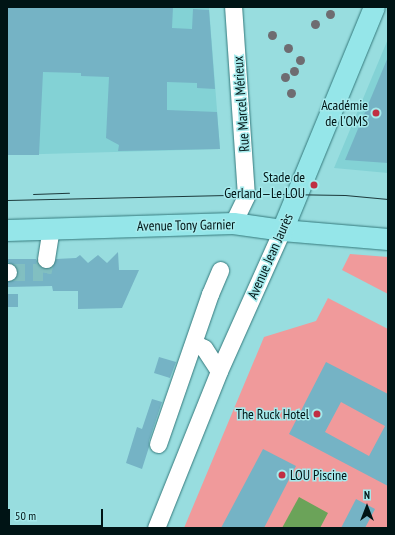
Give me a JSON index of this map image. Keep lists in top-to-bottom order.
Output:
{
  "streets": {
    "main road": ["Avenue Tony Garnier", "Avenue Jean Jaurès"],
    "street": ["Rue Marcel Mérieux"]
  },
  "crossings": [
    ["Rue Marcel Mérieux", "Avenue Tony Garnier"],
    ["Avenue Tony Garnier", "Avenue Jean Jaurès"]
  ],
  "places": [
    "Académie de l'OMS",
    "Stade de Gerland—Le LOU",
    "The Ruck Hotel",
    "LOU Piscine"
  ],
  "scale_bar": "50 m",
  "north": "top"
}
